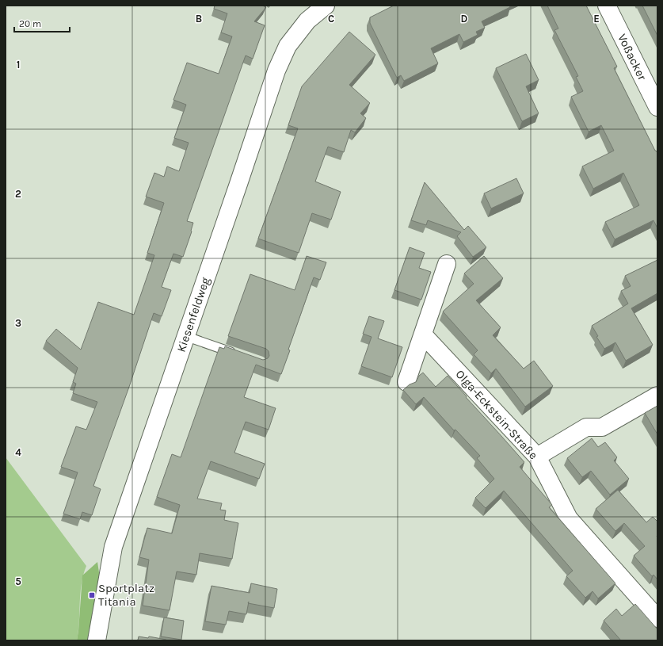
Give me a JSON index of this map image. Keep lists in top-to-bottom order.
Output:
{
  "streets": {
    "street": ["Voßacker", "Kiesenfeldweg", "Olga-Eckstein-Straße"]
  },
  "places": {
    "transit": ["Sportplatz Titania"]
  },
  "scale_bar": "20 m",
  "grid": {
    "columns": [
      "B",
      "C",
      "D",
      "E"
    ],
    "rows": [
      "1",
      "2",
      "3",
      "4",
      "5"
    ]
  }
}
